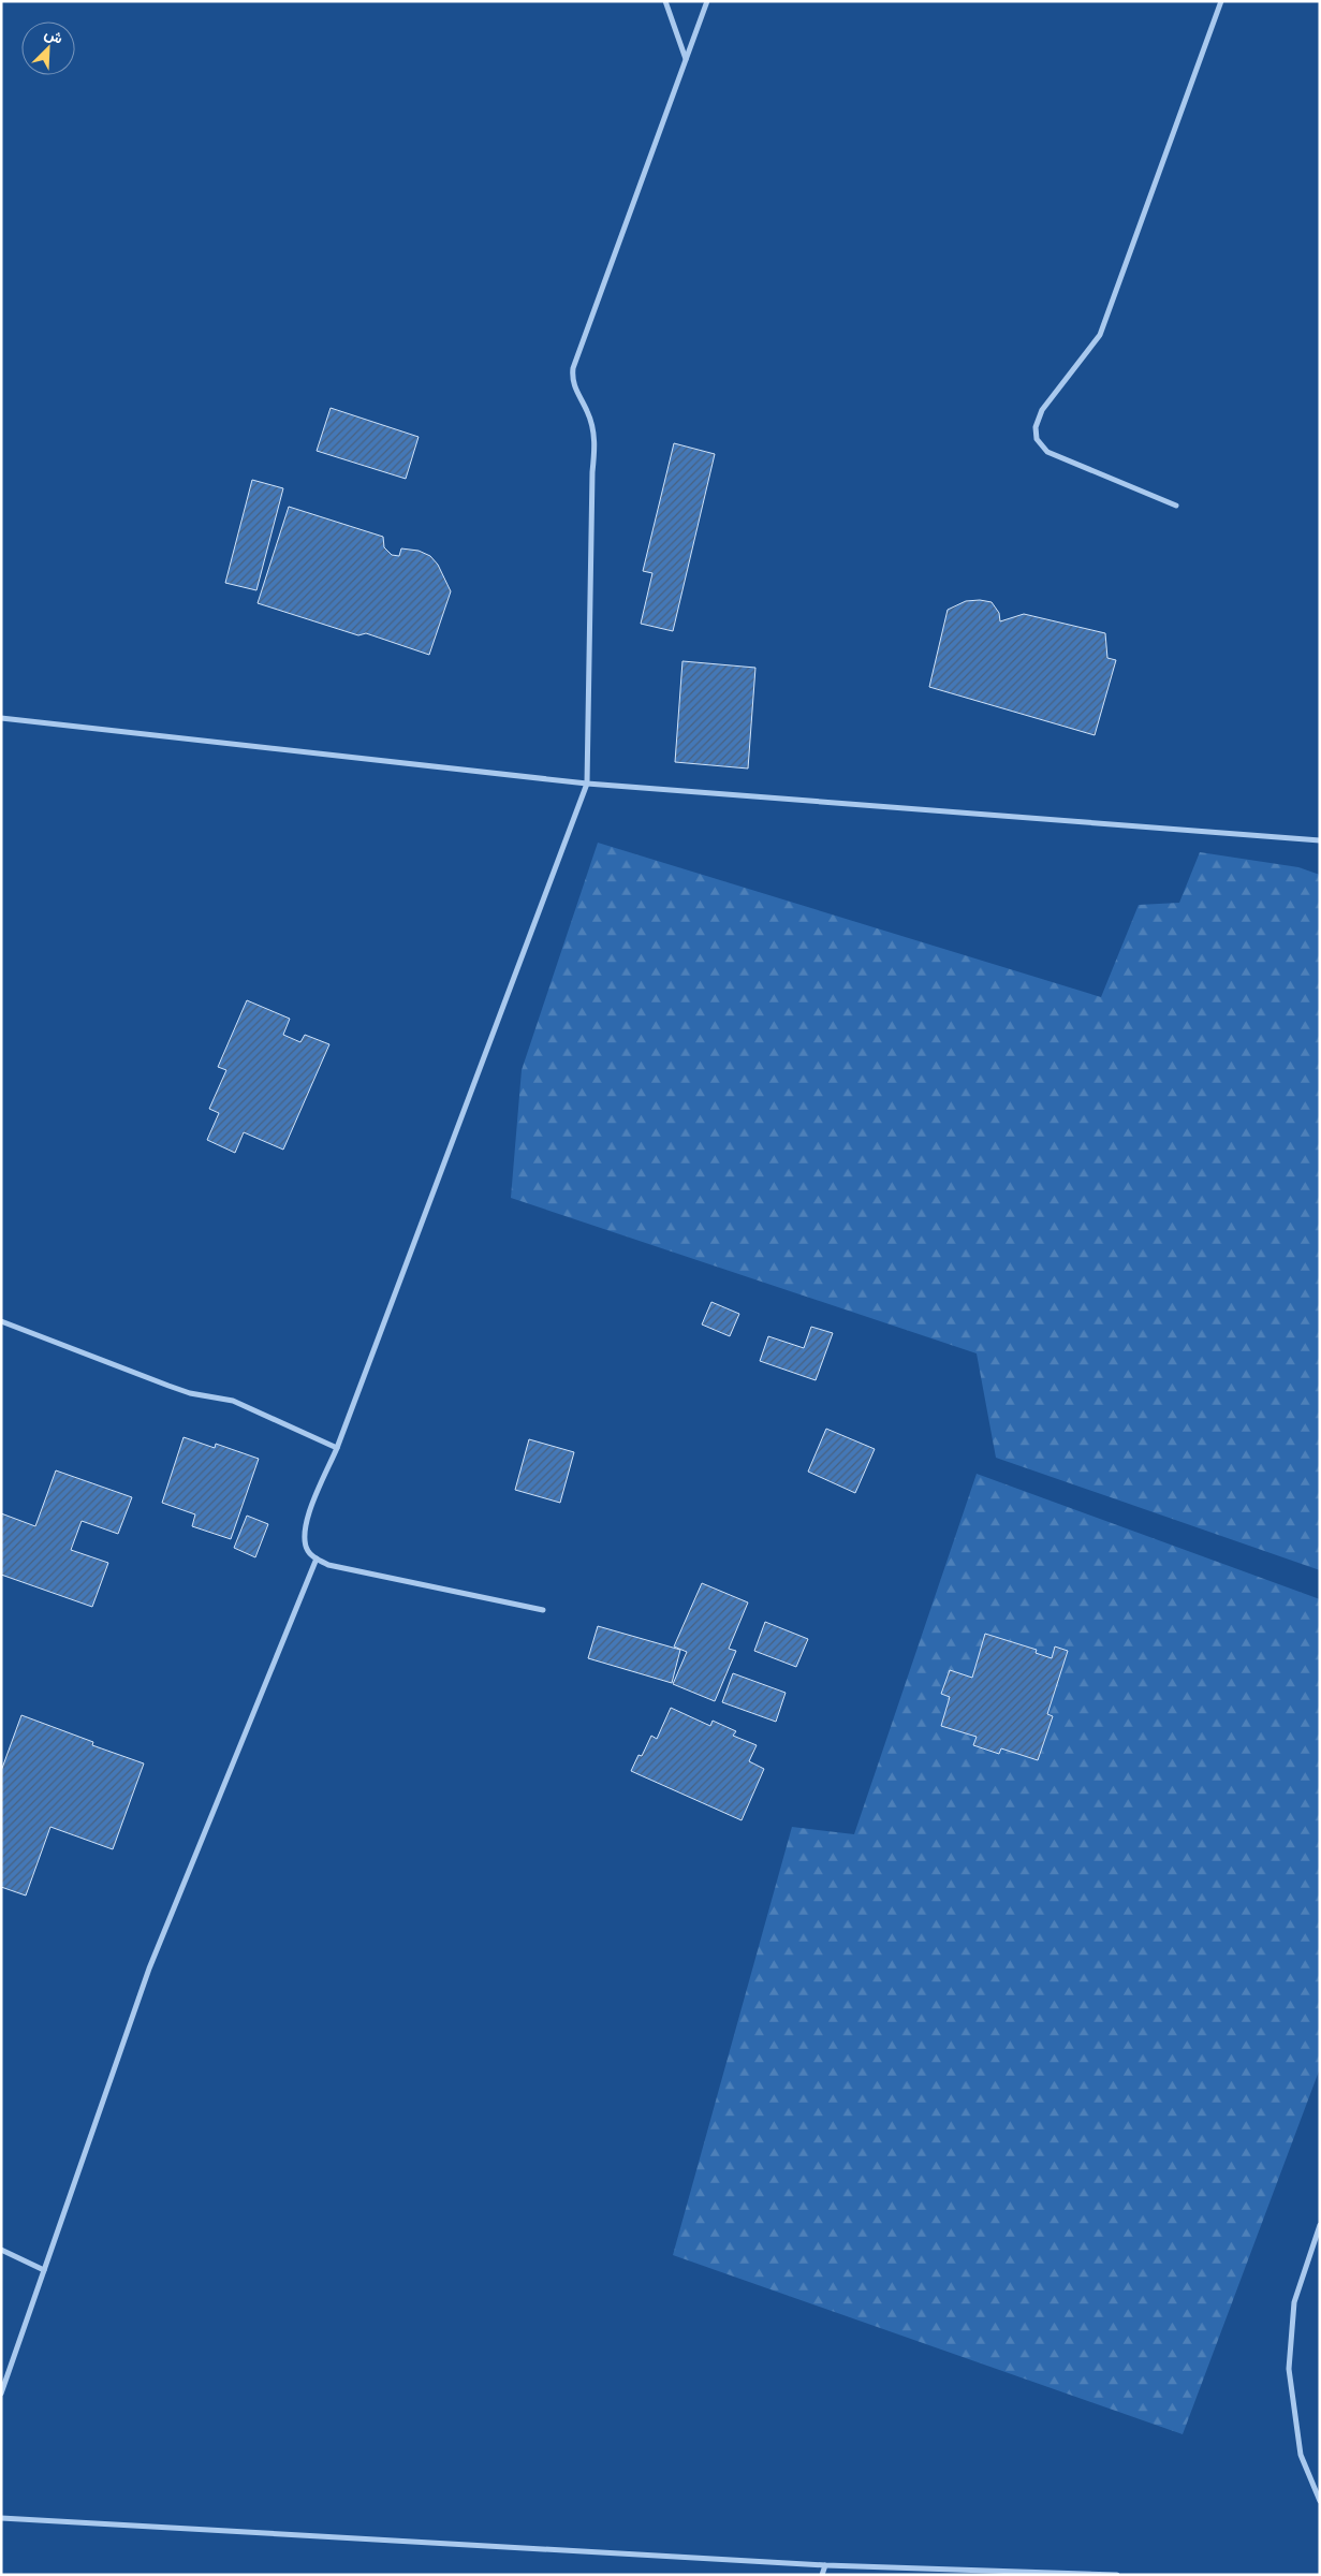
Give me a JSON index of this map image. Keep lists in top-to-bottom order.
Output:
{
  "north": "top right"
}
